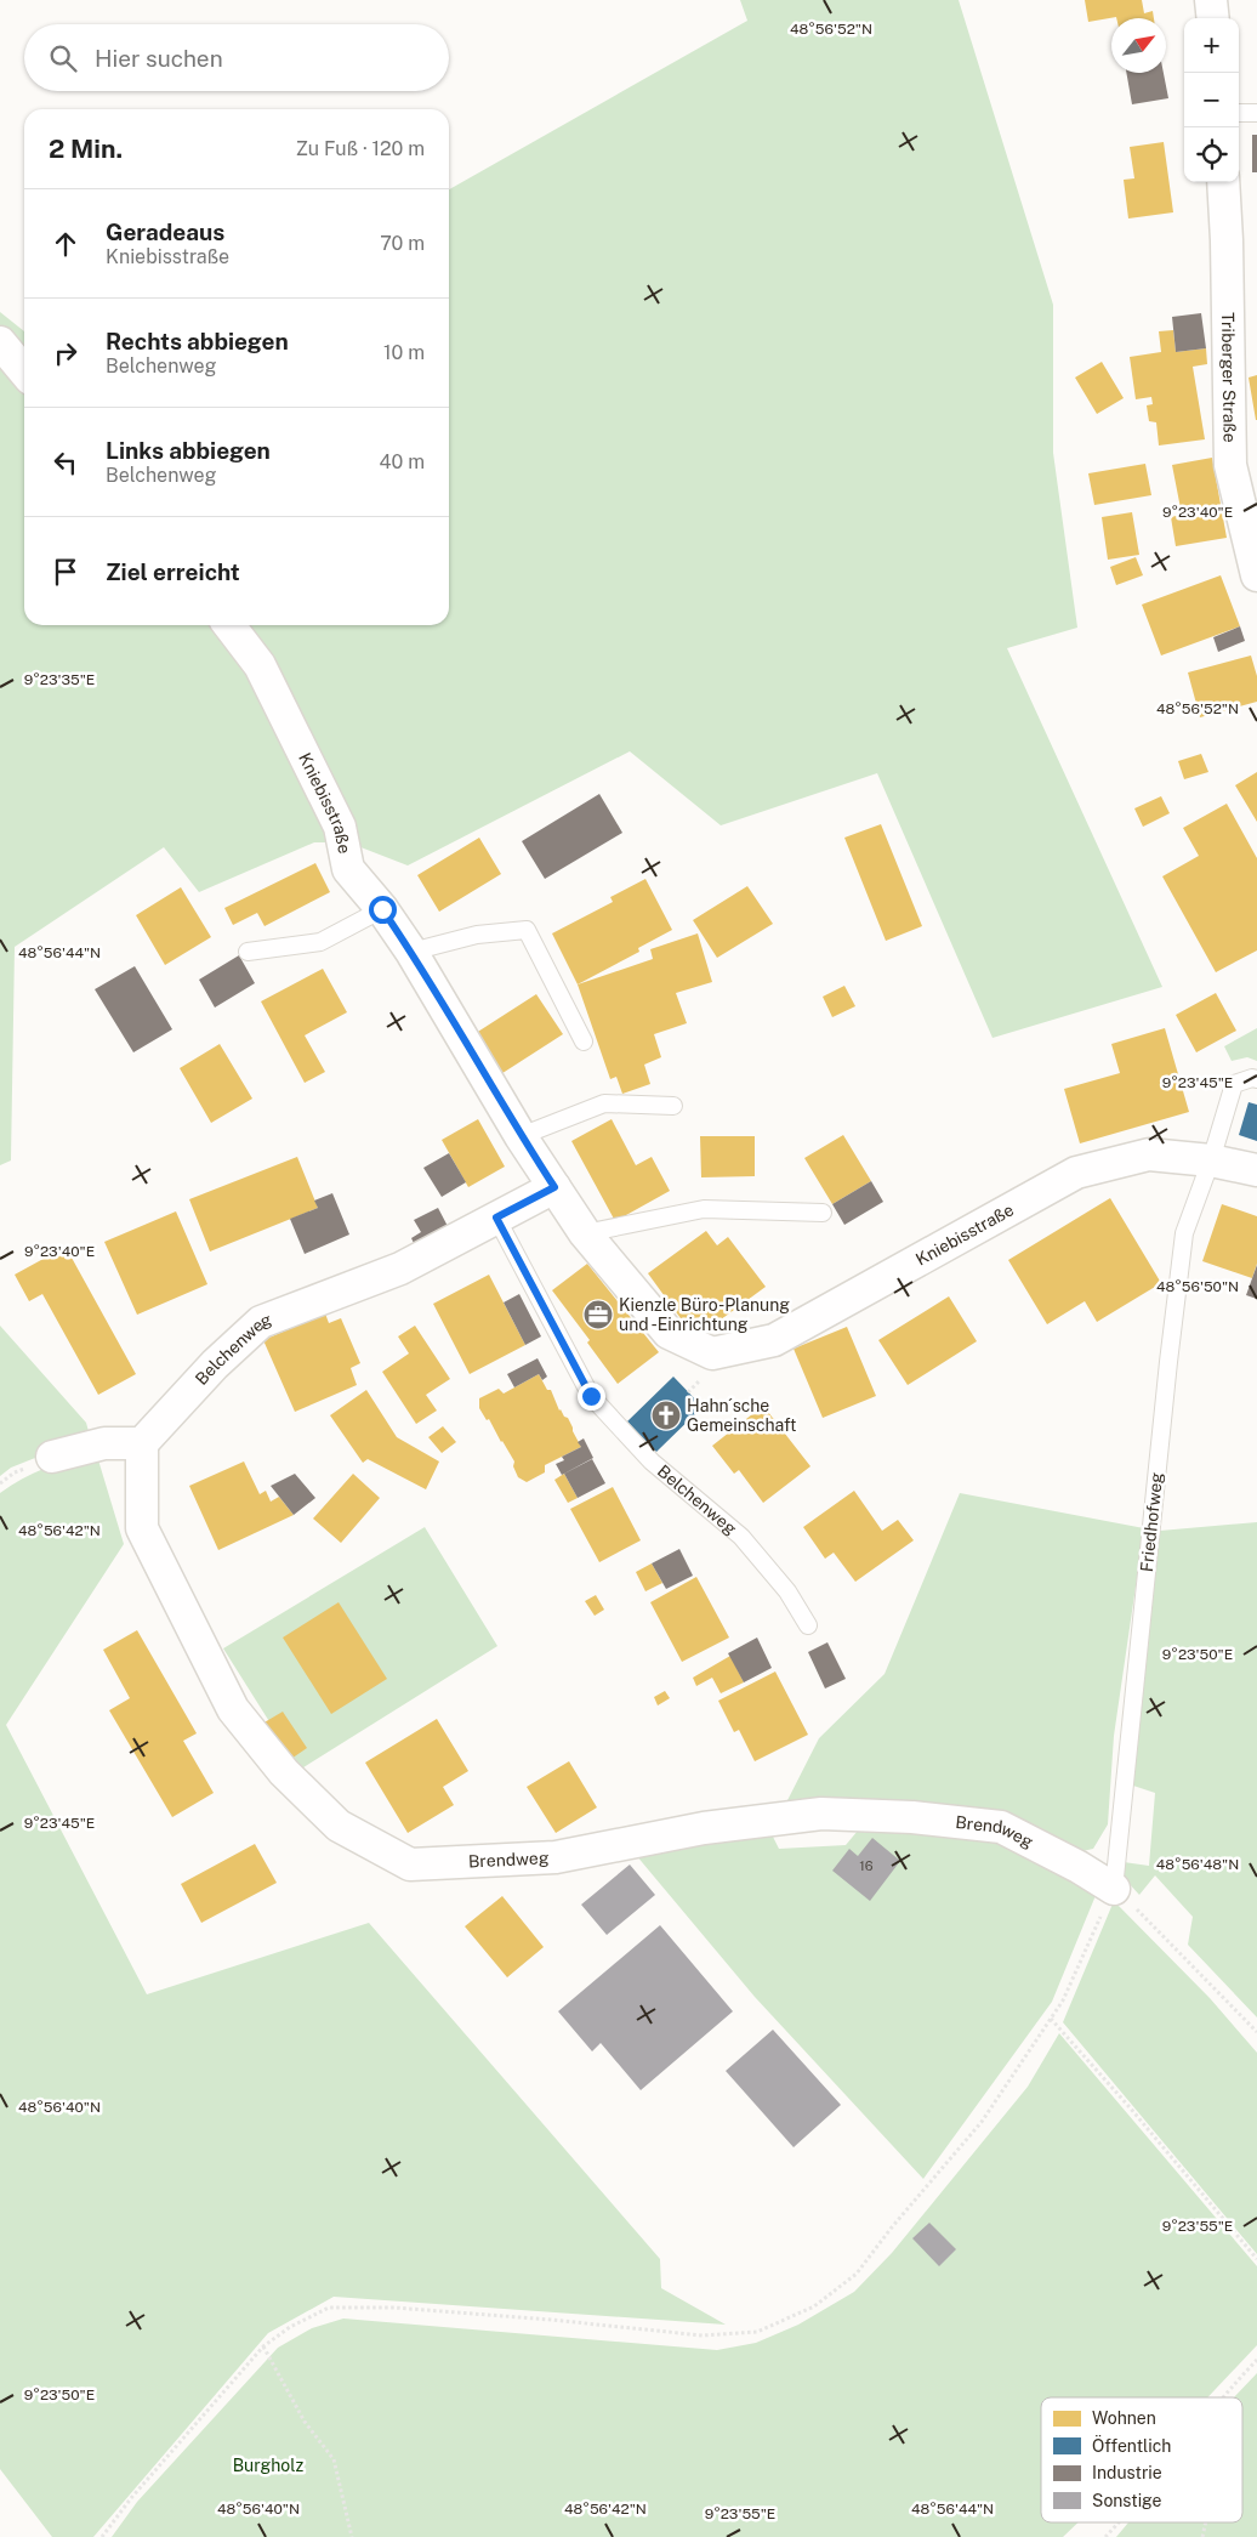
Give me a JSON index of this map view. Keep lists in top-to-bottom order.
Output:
{
  "streets": {
    "street": [
      "Triberger Straße",
      "Kniebisstraße",
      "Belchenweg",
      "Brendweg"
    ],
    "lane": ["Friedhofweg"]
  },
  "crossings": [
    ["Kniebisstraße", "Belchenweg"],
    ["Kniebisstraße", "Friedhofweg"],
    ["Belchenweg", "Brendweg"],
    ["Friedhofweg", "Brendweg"]
  ],
  "parks": ["Burgholz"],
  "places": {
    "office": ["Kienzle Büro-Planung und -Einrichtung"],
    "church": ["Hahn´sche Gemeinschaft"]
  },
  "house_numbers": ["16"],
  "legend": [
    "Wohnen",
    "Öffentlich",
    "Industrie",
    "Sonstige"
  ],
  "north": "top right",
  "page": {
    "map_buttons": ["+", "−"],
    "search": "Hier suchen",
    "heading": ["2 Min.", "Zu Fuß · 120 m"],
    "list": [
      ["Geradeaus", "Kniebisstraße", "70 m"],
      ["Rechts abbiegen", "Belchenweg", "10 m"],
      ["Links abbiegen", "Belchenweg", "40 m"],
      "Ziel erreicht"
    ]
  },
  "coordinates": [
    "48°56'52\"N",
    "9°23'40\"E",
    "9°23'35\"E",
    "48°56'44\"N",
    "9°23'45\"E",
    "48°56'50\"N",
    "48°56'42\"N",
    "9°23'50\"E",
    "48°56'48\"N",
    "48°56'40\"N",
    "9°23'55\"E"
  ]
}
